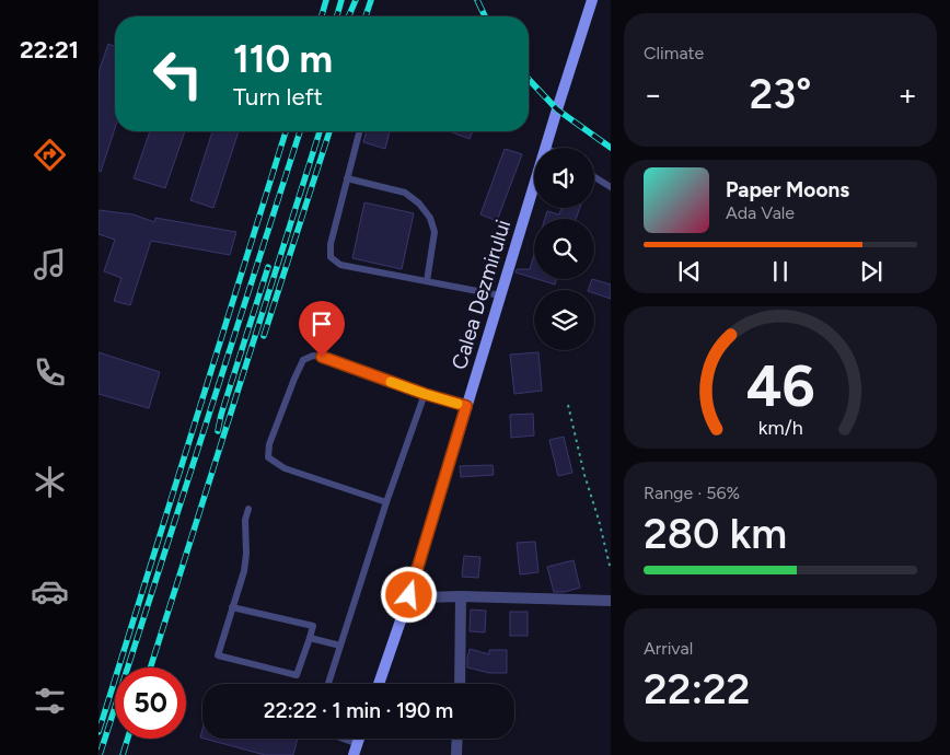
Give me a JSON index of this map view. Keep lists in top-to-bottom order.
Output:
{
  "streets": {
    "main road": ["Calea Dezmirului"]
  },
  "page": {
    "tabs": "22:21",
    "tile": [
      "Climate",
      ["Range · 56%", "280 km"],
      ["Arrival", "22:22"]
    ],
    "turn": ["110 m", "Turn left"],
    "heat": ["−", "23°", "+"],
    "song": ["Paper Moons", "Ada Vale"],
    "limit": "50",
    "trip": "22:22 · 1 min · 190 m",
    "gauge": ["46", "km/h"]
  }
}
